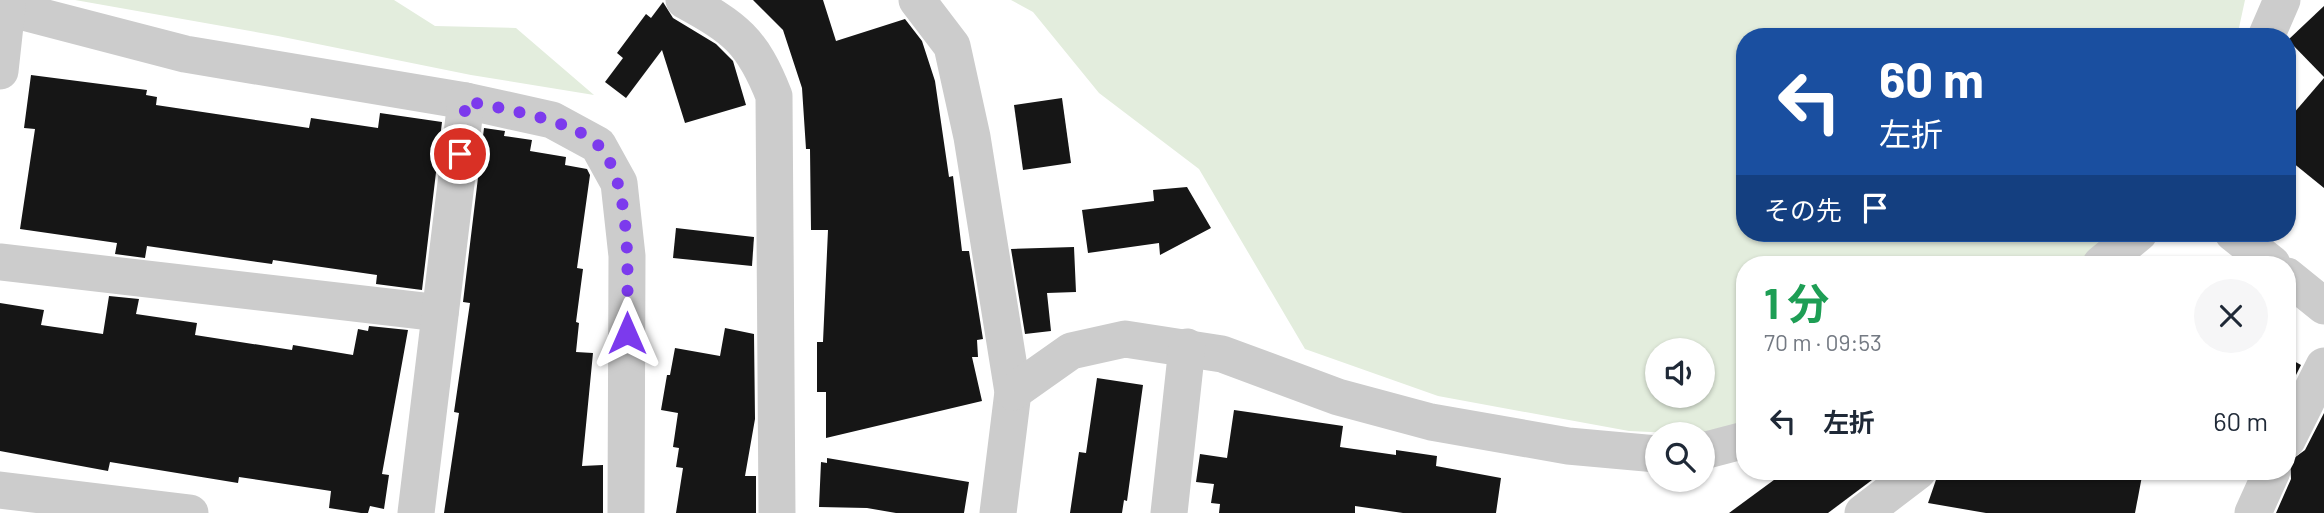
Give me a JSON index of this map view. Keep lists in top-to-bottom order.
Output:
{
  "page": {
    "turn": ["60 m", "左折"],
    "then": "その先",
    "heading": ["1 分", "70 m · 09:53"],
    "list": [
      {
        "name": "左折",
        "value": "60 m"
      }
    ]
  }
}
